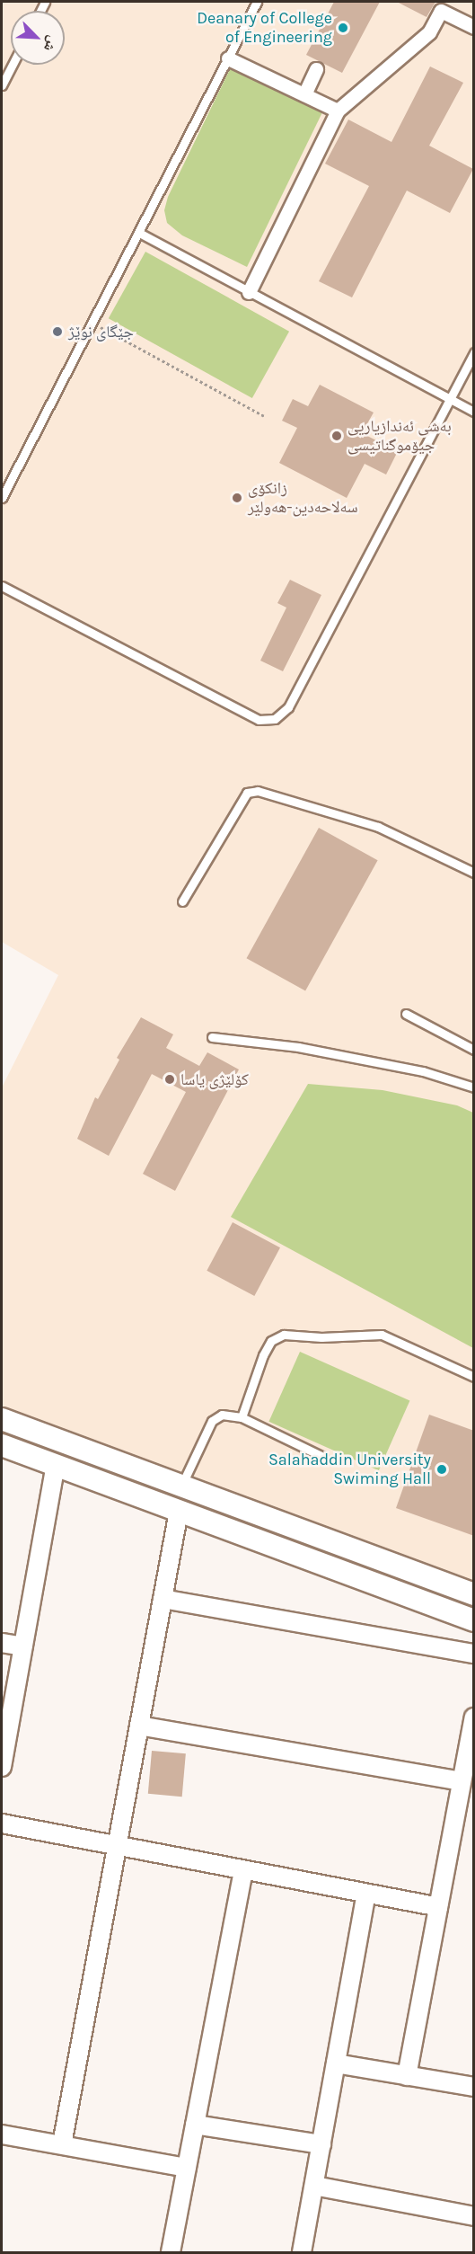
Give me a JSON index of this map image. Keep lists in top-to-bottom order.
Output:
{
  "places": [
    "Deanary of College of Engineering",
    "جێگای نوێژ",
    "بەشی ئەندازیاریی جیۆموگناتیسی",
    "زانکۆی سەلاحەدین-هەولێر",
    "کۆلێژی یاسا",
    "Salahaddin University Swiming Hall"
  ],
  "north": "bottom right"
}
